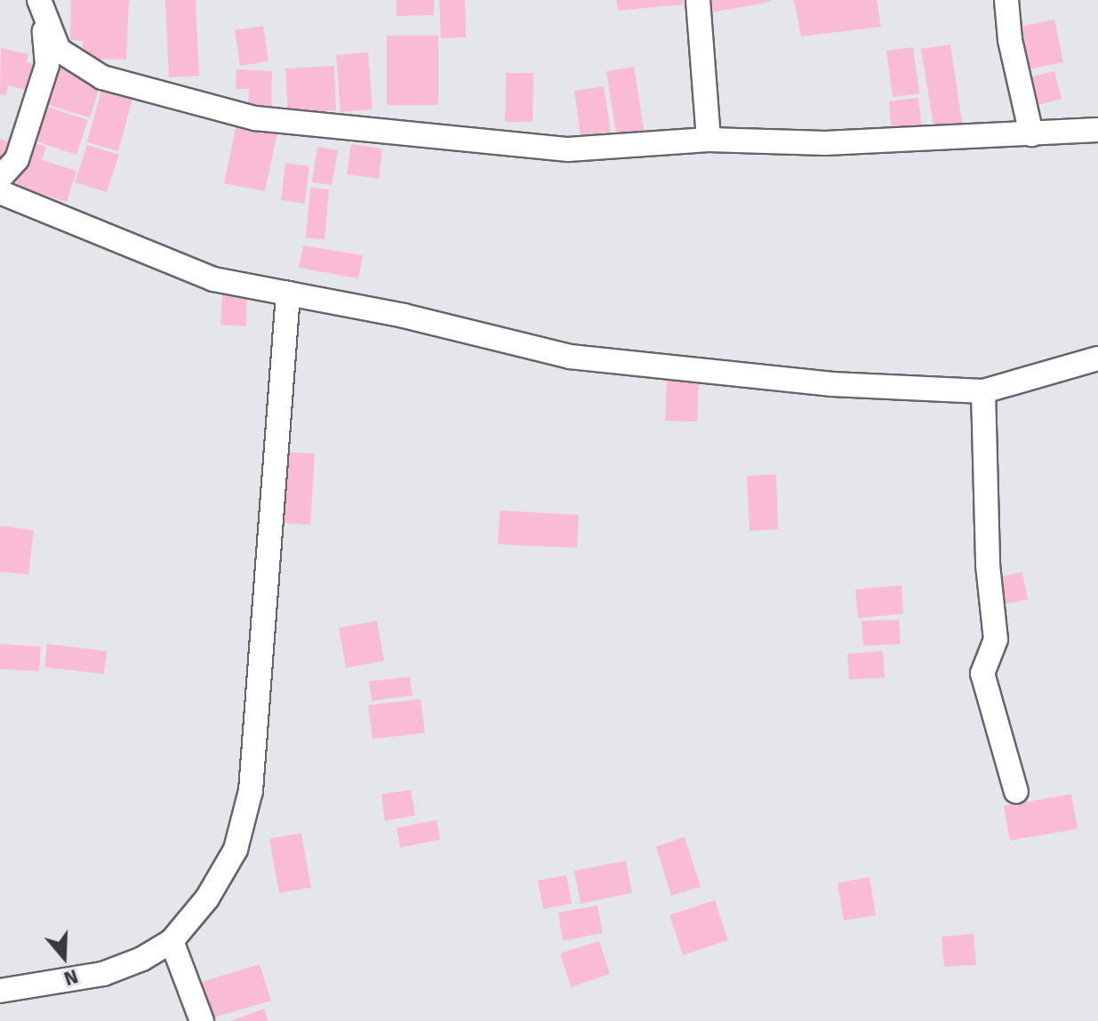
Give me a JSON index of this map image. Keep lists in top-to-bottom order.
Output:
{
  "north": "bottom"
}
